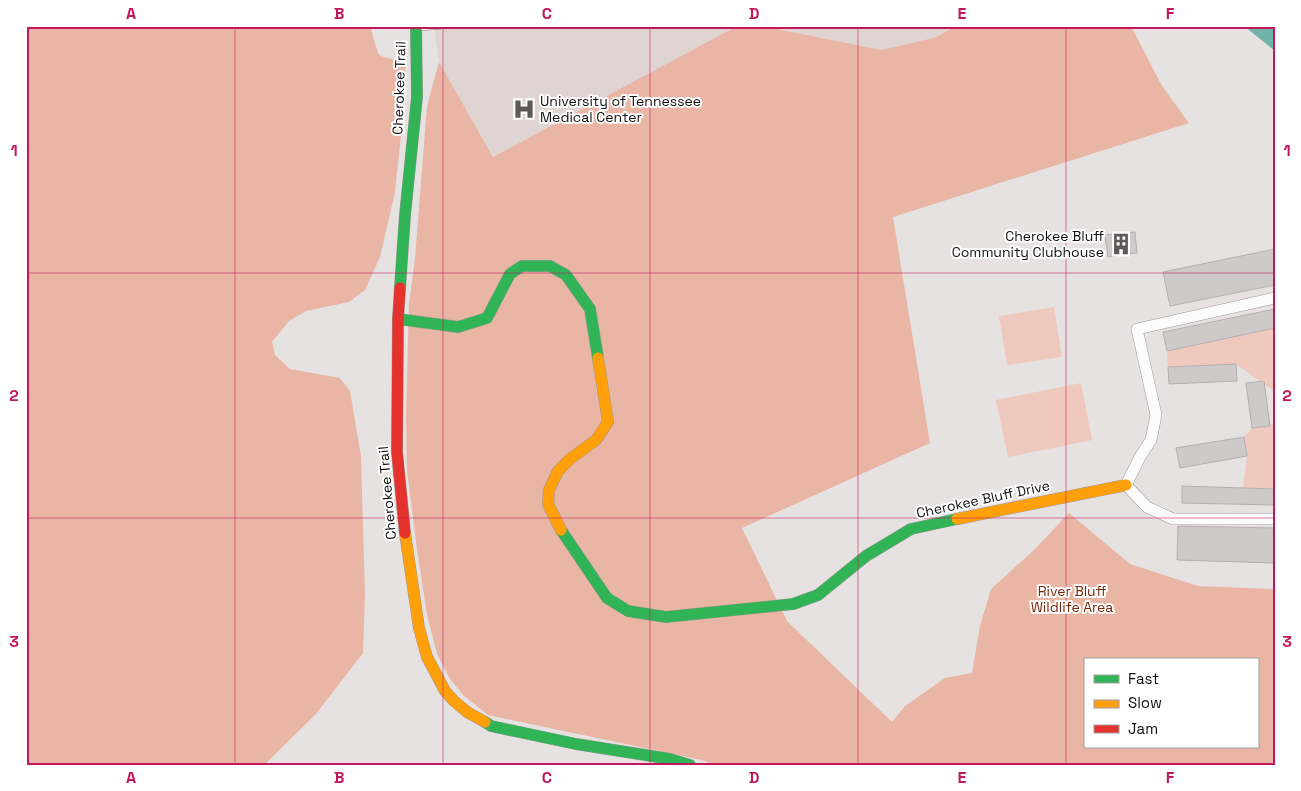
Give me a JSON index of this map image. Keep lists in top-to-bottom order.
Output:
{
  "streets": {
    "street": ["Cherokee Trail", "Cherokee Bluff Drive"]
  },
  "crossings": [
    ["Cherokee Trail", "Cherokee Bluff Drive"]
  ],
  "parks": ["River Bluff Wildlife Area"],
  "places": {
    "hospital": ["University of Tennessee Medical Center"],
    "building": ["Cherokee Bluff Community Clubhouse"]
  },
  "legend": ["Fast", "Slow", "Jam"],
  "grid": {
    "columns": [
      "A",
      "B",
      "C",
      "D",
      "E",
      "F"
    ],
    "rows": ["1", "2", "3"]
  }
}
